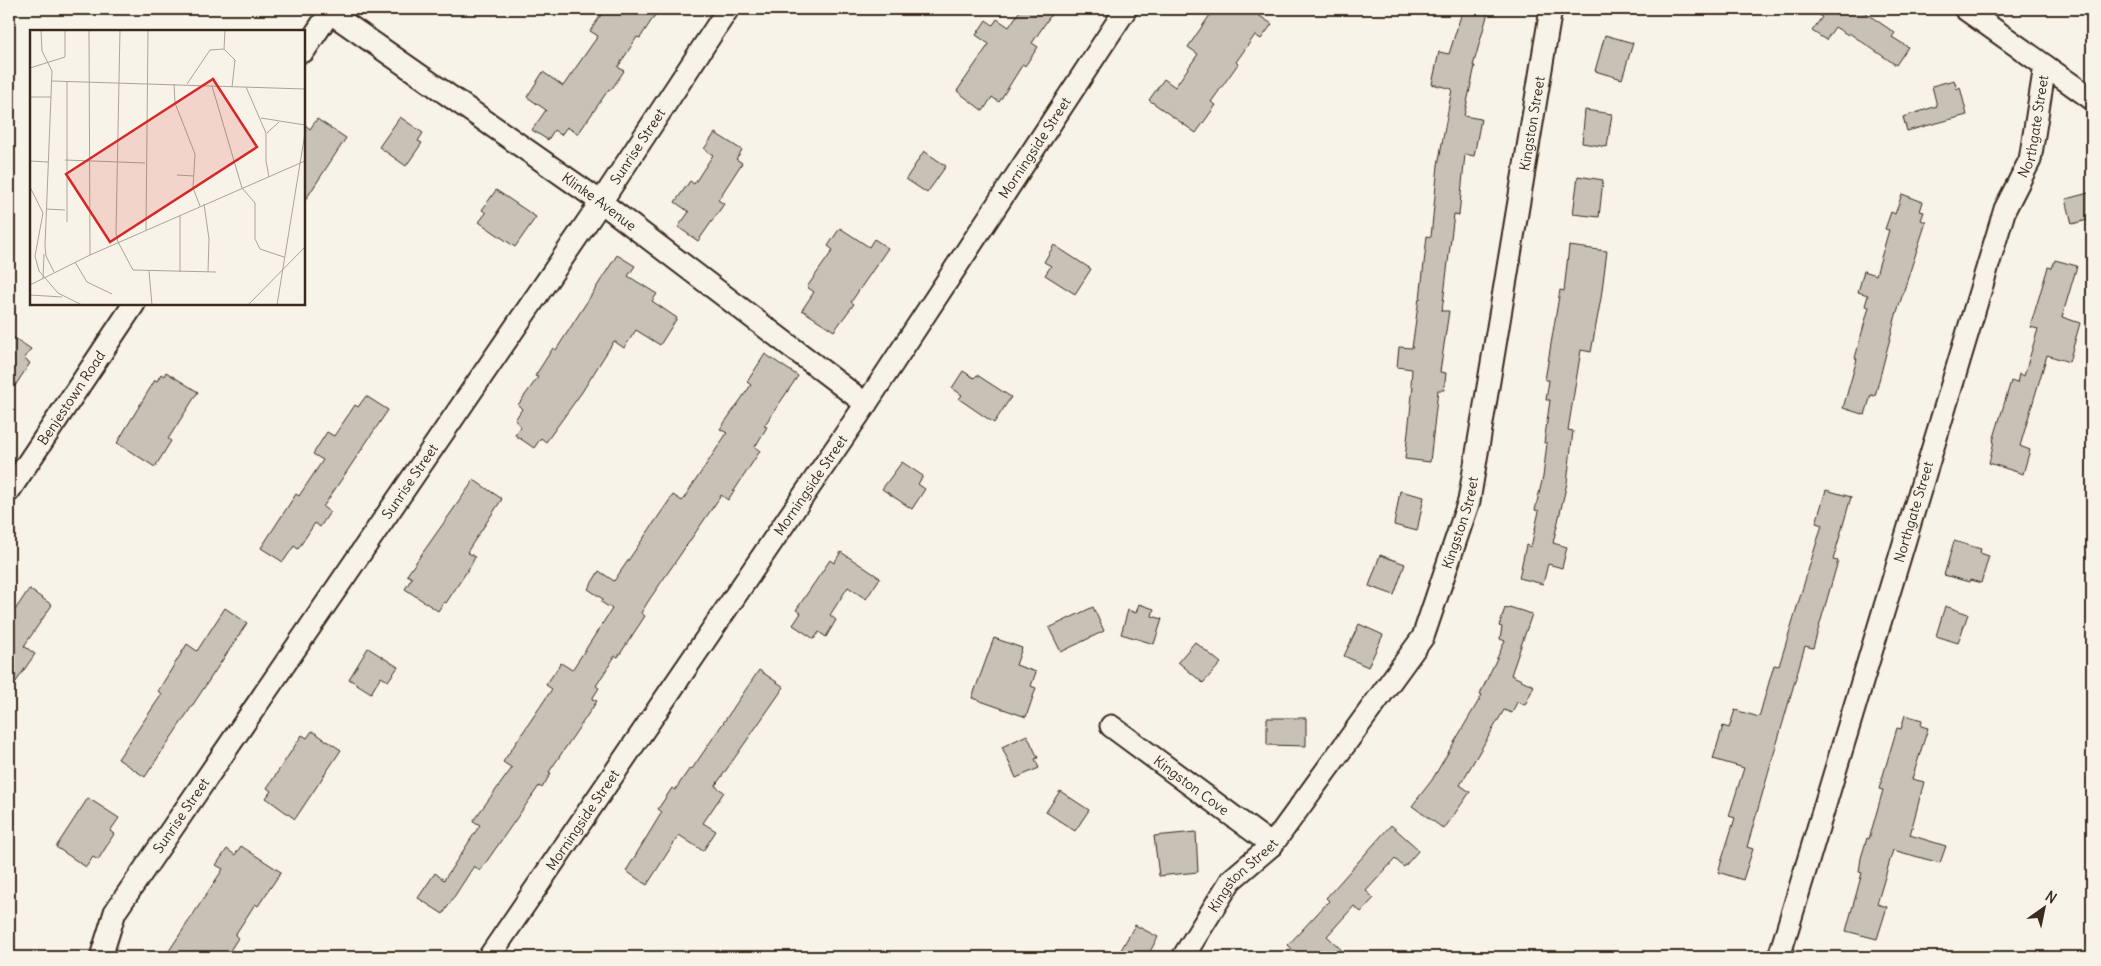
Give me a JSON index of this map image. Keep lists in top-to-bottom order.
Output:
{
  "streets": {
    "street": [
      "Kingston Street",
      "Northgate Street",
      "Sunrise Street",
      "Morningside Street",
      "Klinke Avenue",
      "Benjestown Road",
      "Kingston Cove"
    ]
  },
  "crossings": [
    ["Kingston Street", "Kingston Cove"],
    ["Sunrise Street", "Klinke Avenue"],
    ["Morningside Street", "Klinke Avenue"]
  ],
  "north": "top right"
}
